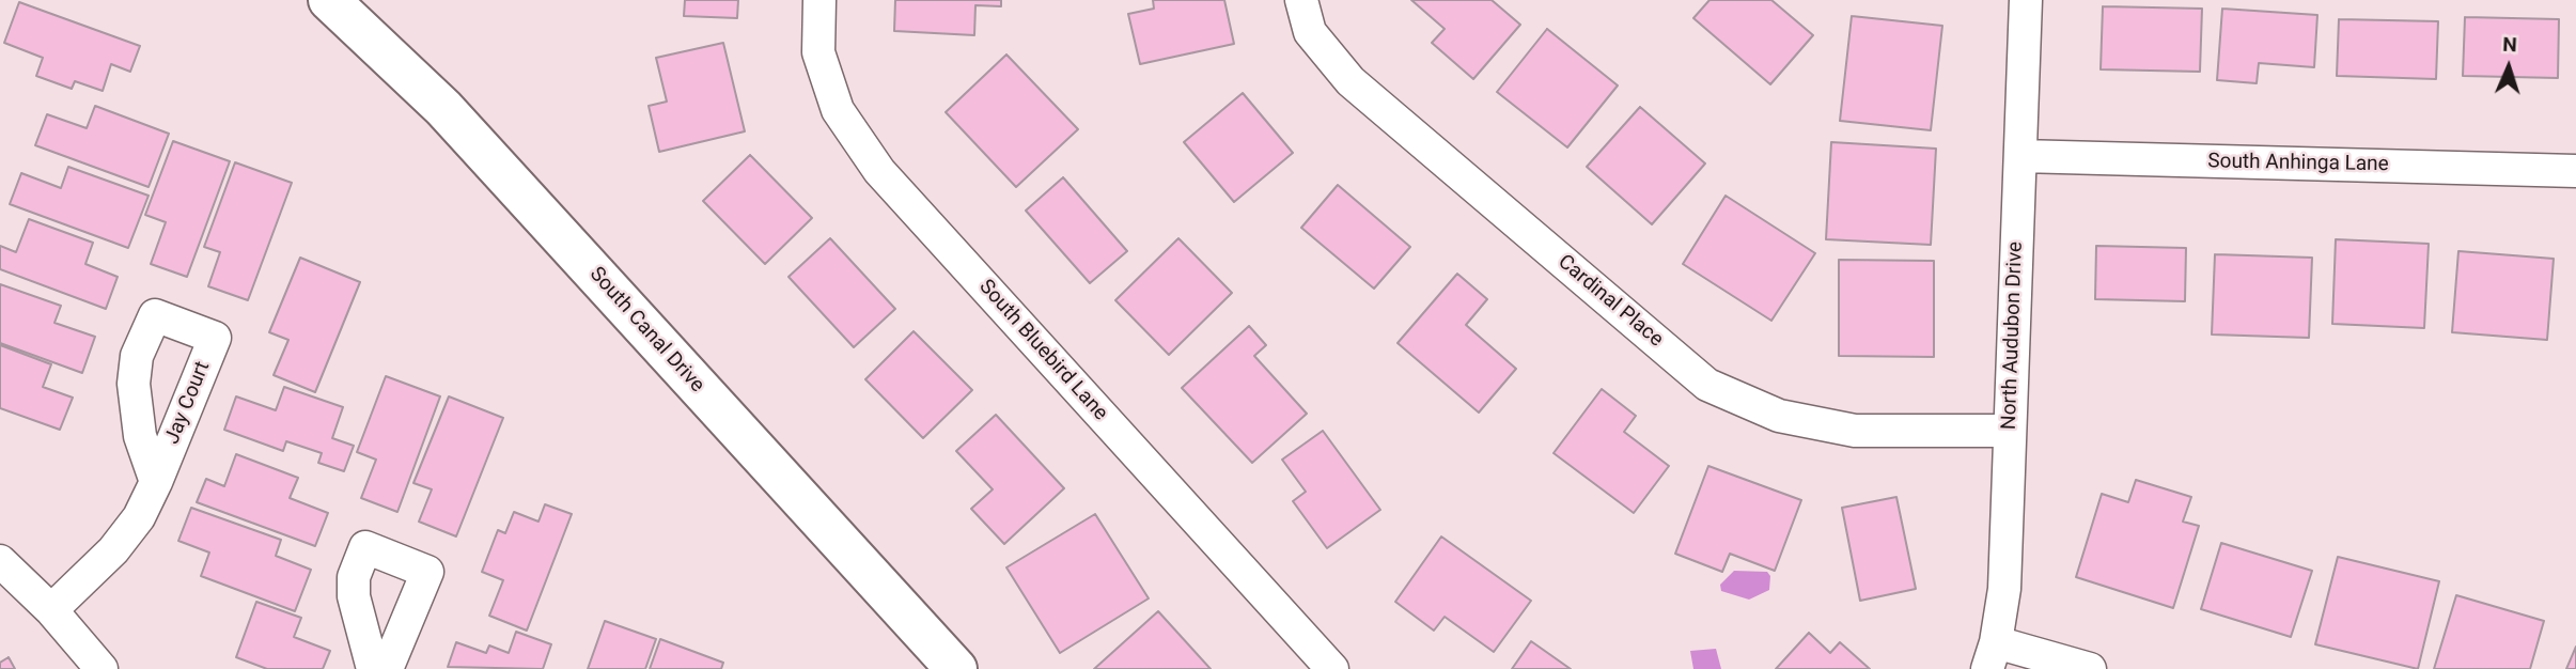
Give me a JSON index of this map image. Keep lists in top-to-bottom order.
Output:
{
  "streets": {
    "street": [
      "South Anhinga Lane",
      "Cardinal Place",
      "South Canal Drive",
      "North Audubon Drive",
      "South Bluebird Lane"
    ]
  },
  "crossings": [
    ["South Anhinga Lane", "North Audubon Drive"],
    ["Cardinal Place", "North Audubon Drive"]
  ],
  "north": "top"
}
